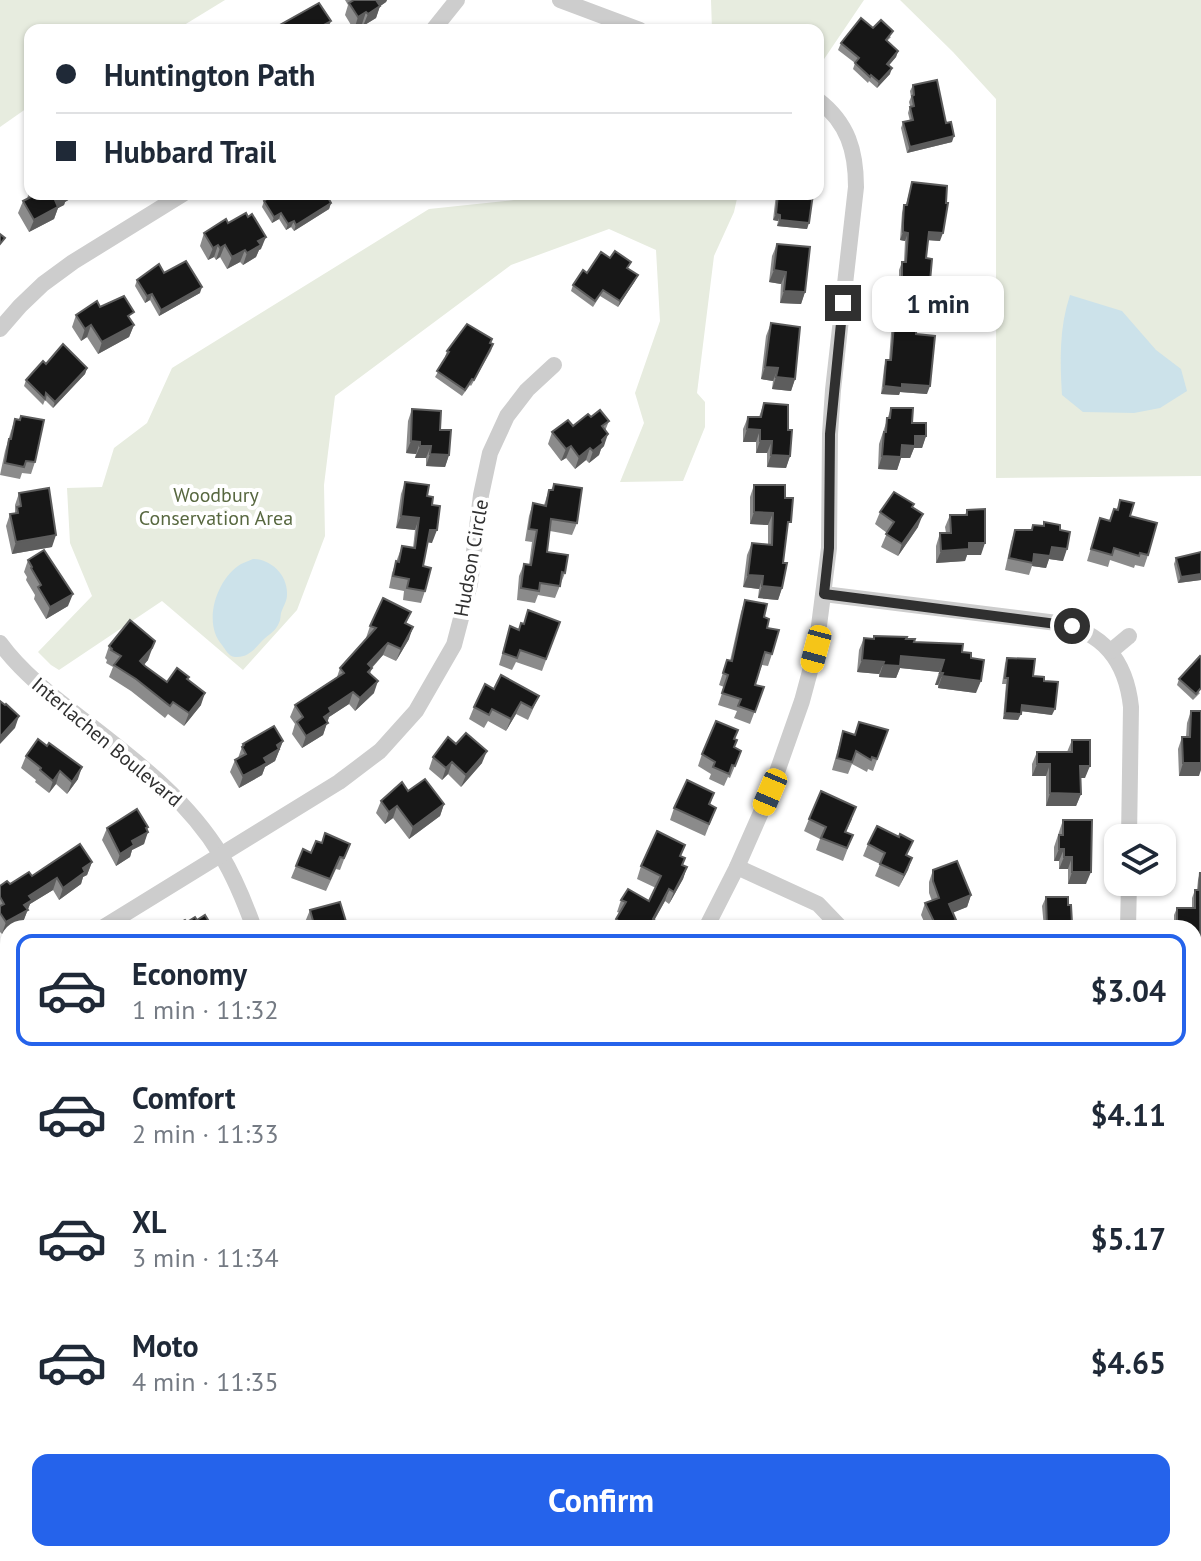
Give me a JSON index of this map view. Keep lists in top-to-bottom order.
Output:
{
  "streets": {
    "street": ["Hudson Circle", "Interlachen Boulevard"]
  },
  "crossings": [
    ["Hudson Circle", "Interlachen Boulevard"]
  ],
  "parks": ["Woodbury Conservation Area"],
  "page": {
    "banner": ["Huntington Path", "Hubbard Trail"],
    "bubble": "1 min",
    "list": [
      {
        "name": "Economy",
        "note": "1 min · 11:32",
        "value": "$3.04"
      },
      {
        "name": "Comfort",
        "note": "2 min · 11:33",
        "value": "$4.11"
      },
      {
        "name": "XL",
        "note": "3 min · 11:34",
        "value": "$5.17"
      },
      {
        "name": "Moto",
        "note": "4 min · 11:35",
        "value": "$4.65"
      }
    ],
    "buttons": "Confirm"
  }
}
